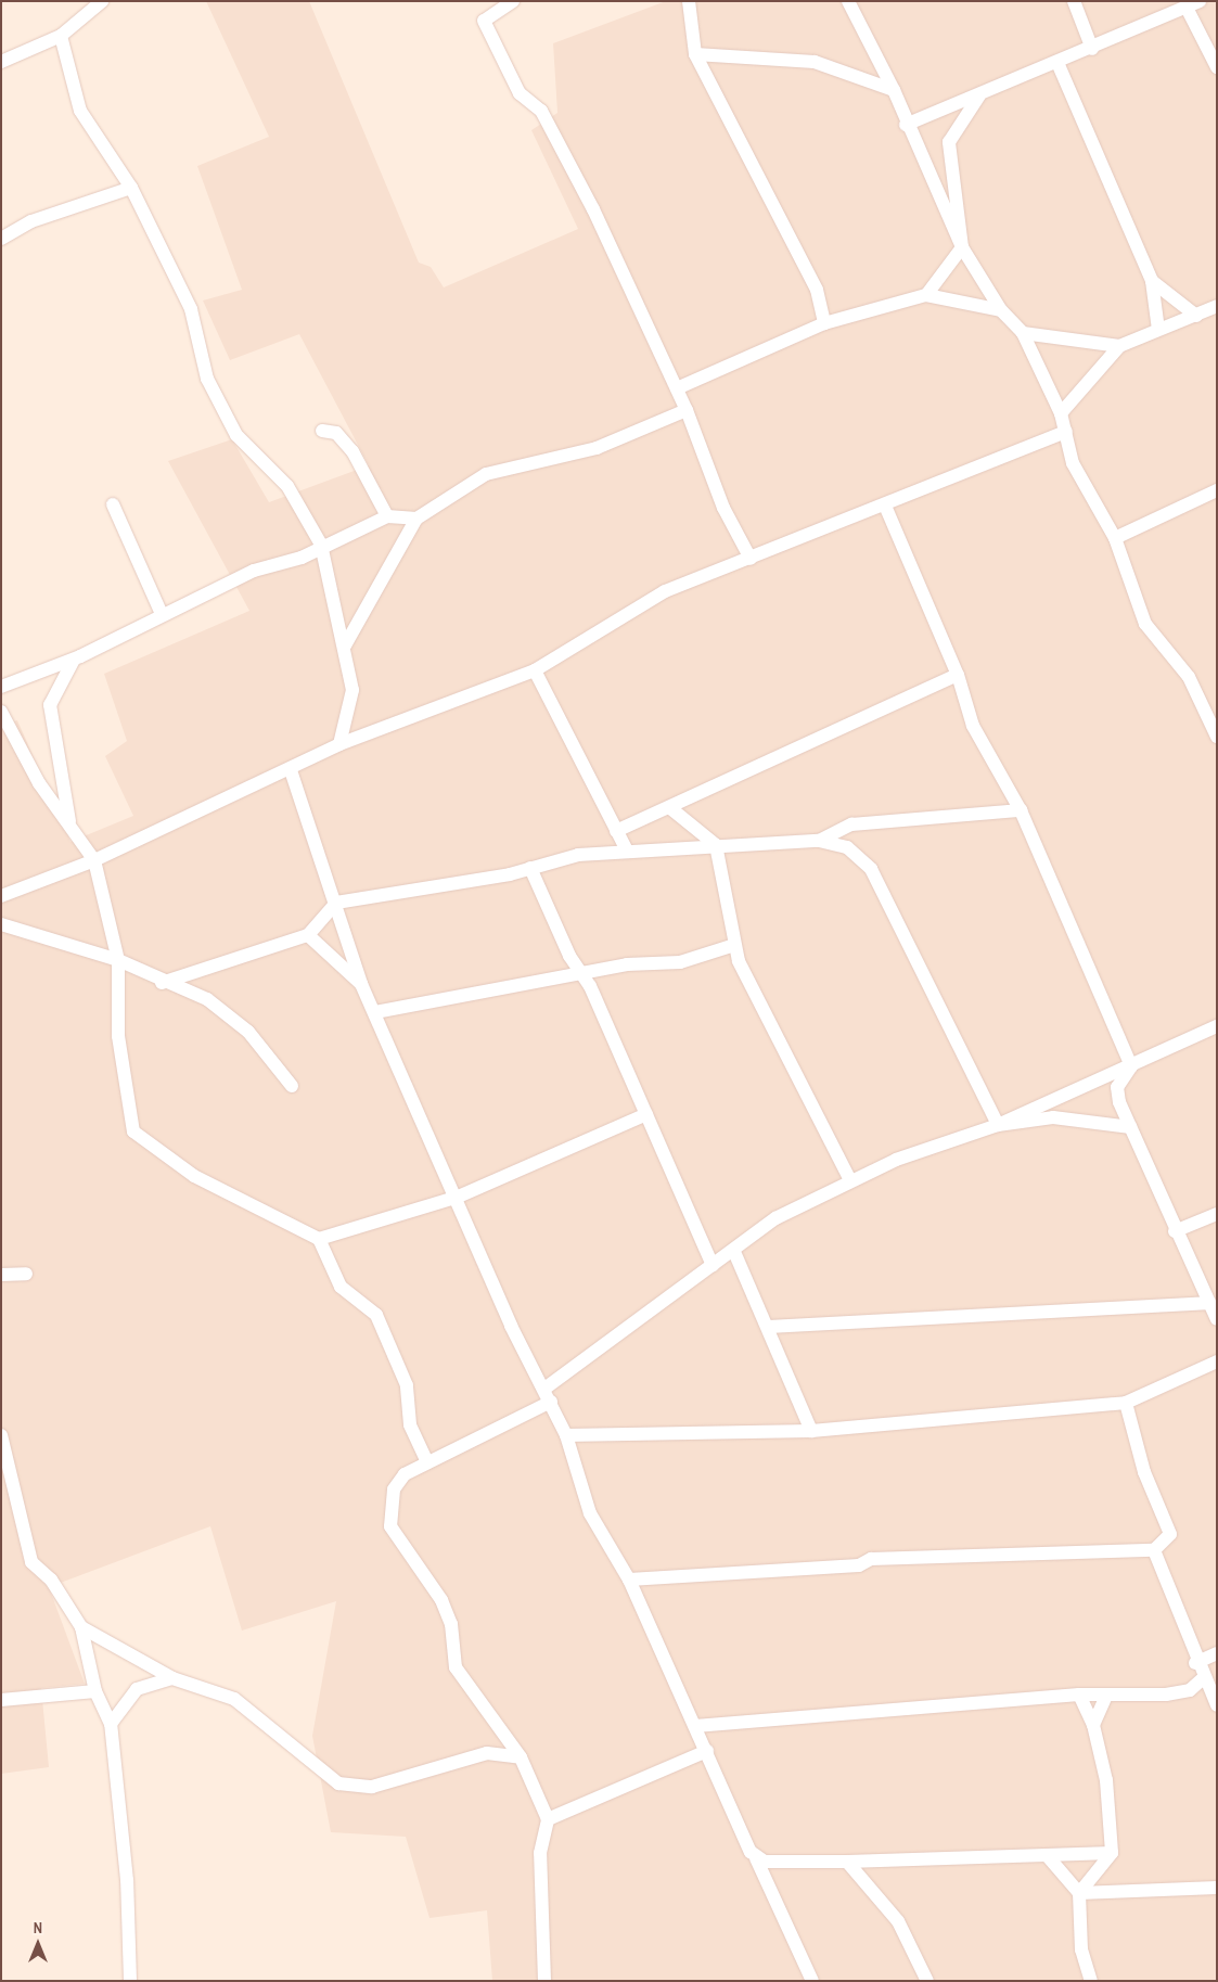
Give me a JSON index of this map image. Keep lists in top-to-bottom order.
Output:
{
  "north": "top"
}
